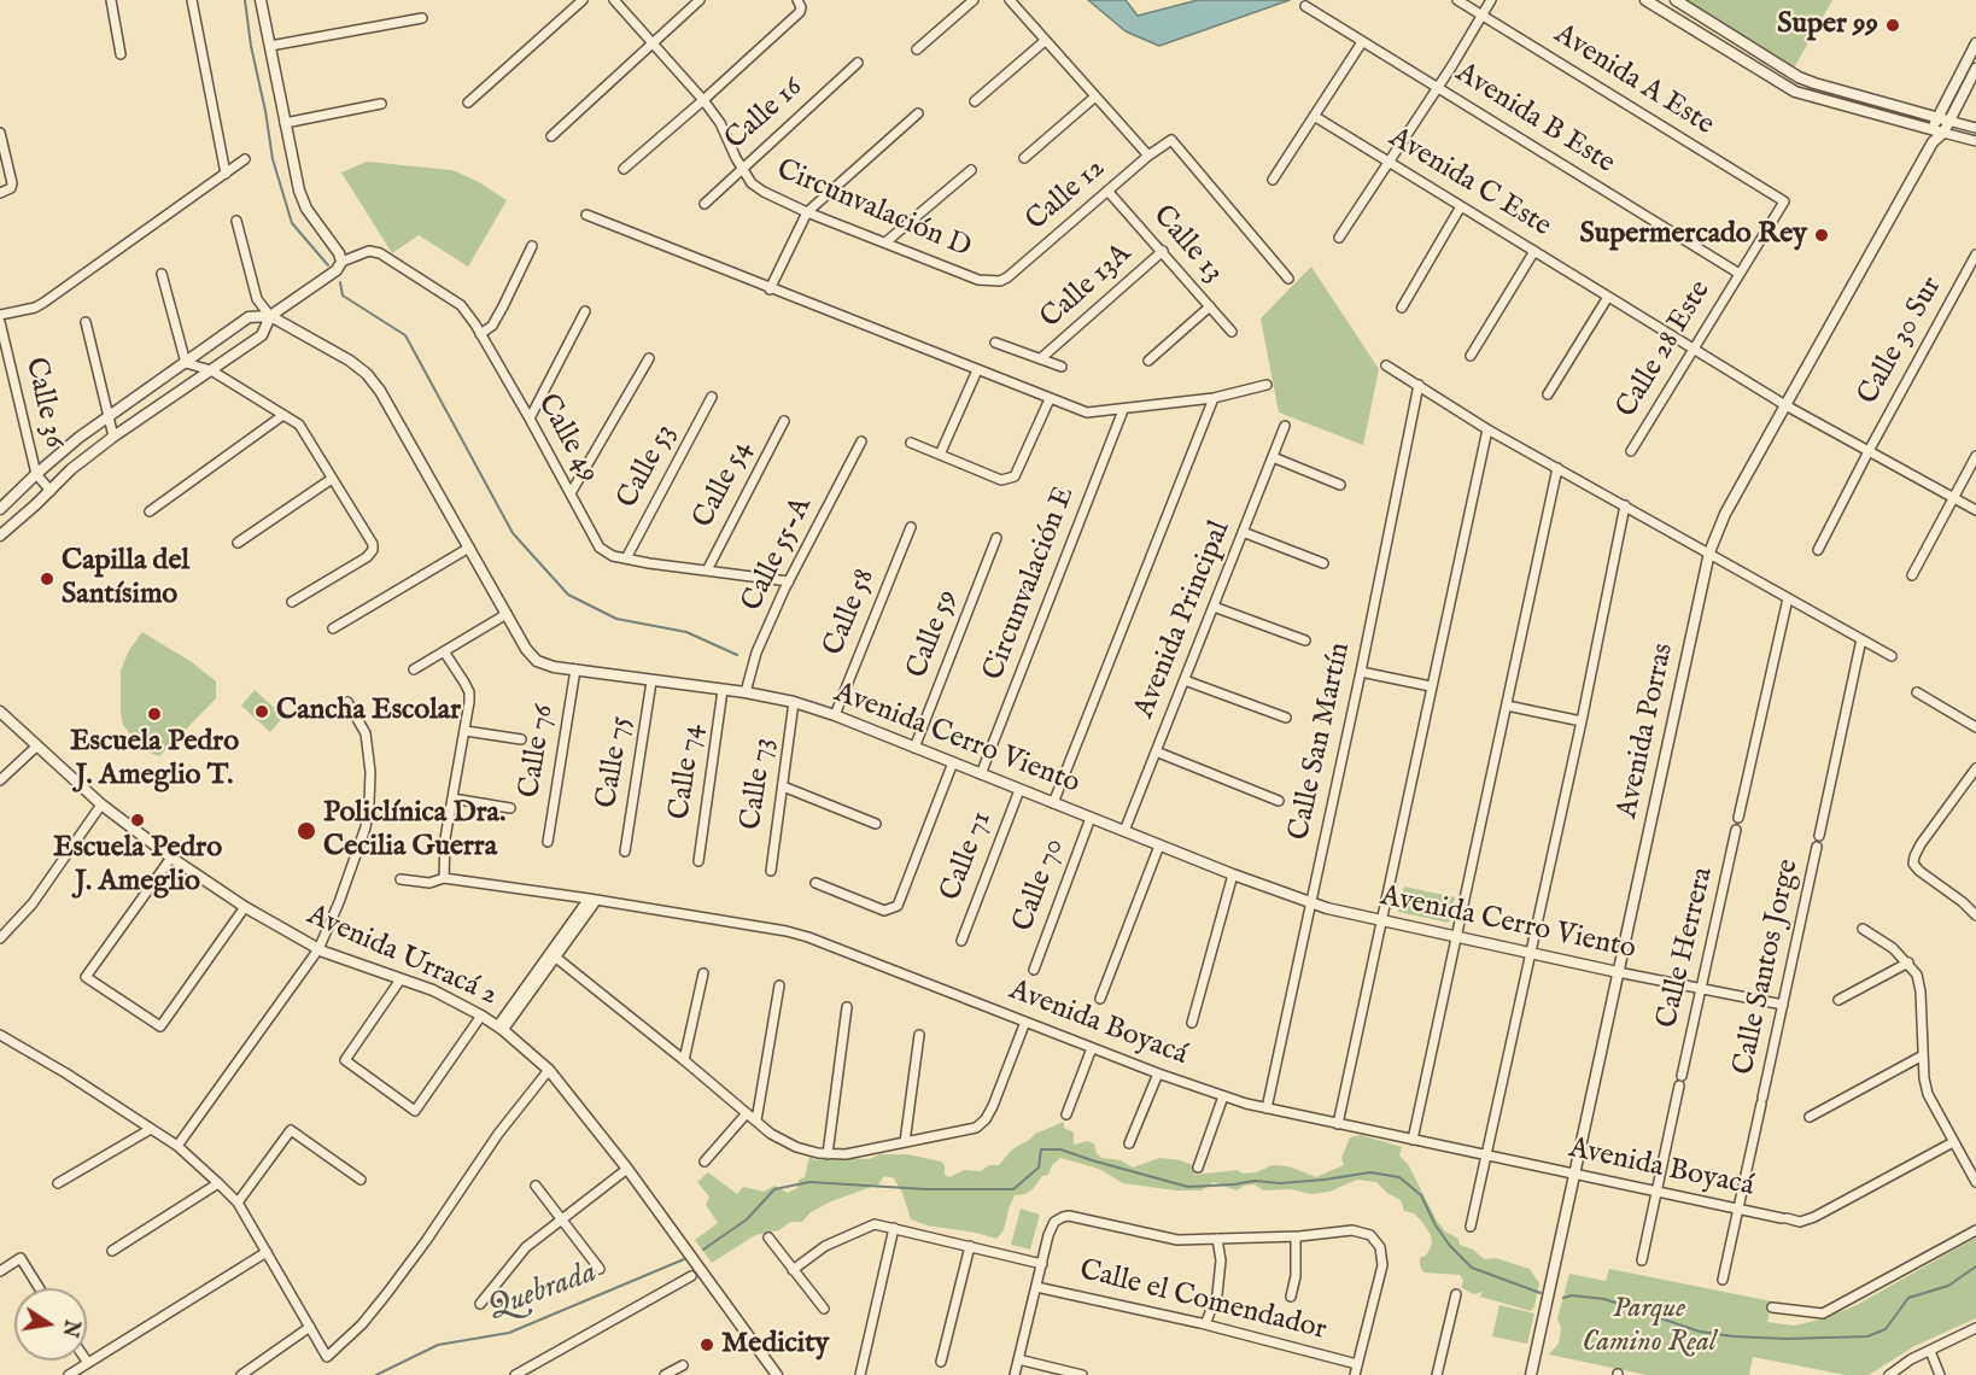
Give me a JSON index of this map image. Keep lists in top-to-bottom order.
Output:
{
  "streets": {
    "street": [
      "Avenida A Este",
      "Calle 16",
      "Avenida B Este",
      "Avenida C Este",
      "Calle 12",
      "Circunvalación D",
      "Calle 13",
      "Calle 13A",
      "Calle 30 Sur",
      "Calle 28 Este",
      "Calle 36",
      "Calle 49",
      "Calle 53",
      "Calle 54",
      "Calle 55-A",
      "Circunvalación E",
      "Calle 58",
      "Avenida Principal",
      "Calle 59",
      "Avenida Porras",
      "Avenida Cerro Viento",
      "Calle San Martín",
      "Calle 76",
      "Calle 75",
      "Calle 74",
      "Calle 73",
      "Calle 71",
      "Calle 70",
      "Calle Herrera",
      "Avenida Urracá 2",
      "Calle Santos Jorge",
      "Avenida Boyacá",
      "Calle el Comendador"
    ]
  },
  "crossings": [
    ["Avenida A Este", "Calle 28 Este"],
    ["Calle 16", "Circunvalación D"],
    ["Avenida B Este", "Calle 28 Este"],
    ["Avenida C Este", "Calle 30 Sur"],
    ["Avenida C Este", "Calle 28 Este"],
    ["Avenida C Este", "Avenida Porras"],
    ["Calle 12", "Circunvalación D"],
    ["Calle 12", "Calle 13"],
    ["Calle 13", "Calle 13A"],
    ["Calle 49", "Calle 53"],
    ["Calle 49", "Calle 54"],
    ["Calle 49", "Calle 55-A"],
    ["Calle 55-A", "Avenida Cerro Viento"],
    ["Circunvalación E", "Avenida Cerro Viento"],
    ["Calle 58", "Avenida Cerro Viento"],
    ["Avenida Principal", "Avenida Cerro Viento"],
    ["Calle 59", "Avenida Cerro Viento"],
    ["Avenida Porras", "Avenida Cerro Viento"],
    ["Avenida Porras", "Avenida Boyacá"],
    ["Avenida Cerro Viento", "Calle San Martín"],
    ["Avenida Cerro Viento", "Calle 76"],
    ["Avenida Cerro Viento", "Calle 75"],
    ["Avenida Cerro Viento", "Calle 74"],
    ["Avenida Cerro Viento", "Calle 73"],
    ["Avenida Cerro Viento", "Calle 71"],
    ["Avenida Cerro Viento", "Calle 70"],
    ["Avenida Cerro Viento", "Calle Herrera"],
    ["Avenida Cerro Viento", "Calle Santos Jorge"],
    ["Calle San Martín", "Avenida Boyacá"],
    ["Calle Herrera", "Avenida Boyacá"],
    ["Calle Santos Jorge", "Avenida Boyacá"]
  ],
  "water": ["Quebrada"],
  "parks": ["Parque Camino Real"],
  "places": [
    "Super 99",
    "Supermercado Rey",
    "Capilla del Santísimo",
    "Cancha Escolar",
    "Escuela Pedro J. Ameglio T.",
    "Escuela Pedro J. Ameglio",
    "Policlínica Dra. Cecilia Guerra",
    "Medicity"
  ],
  "north": "right"
}
